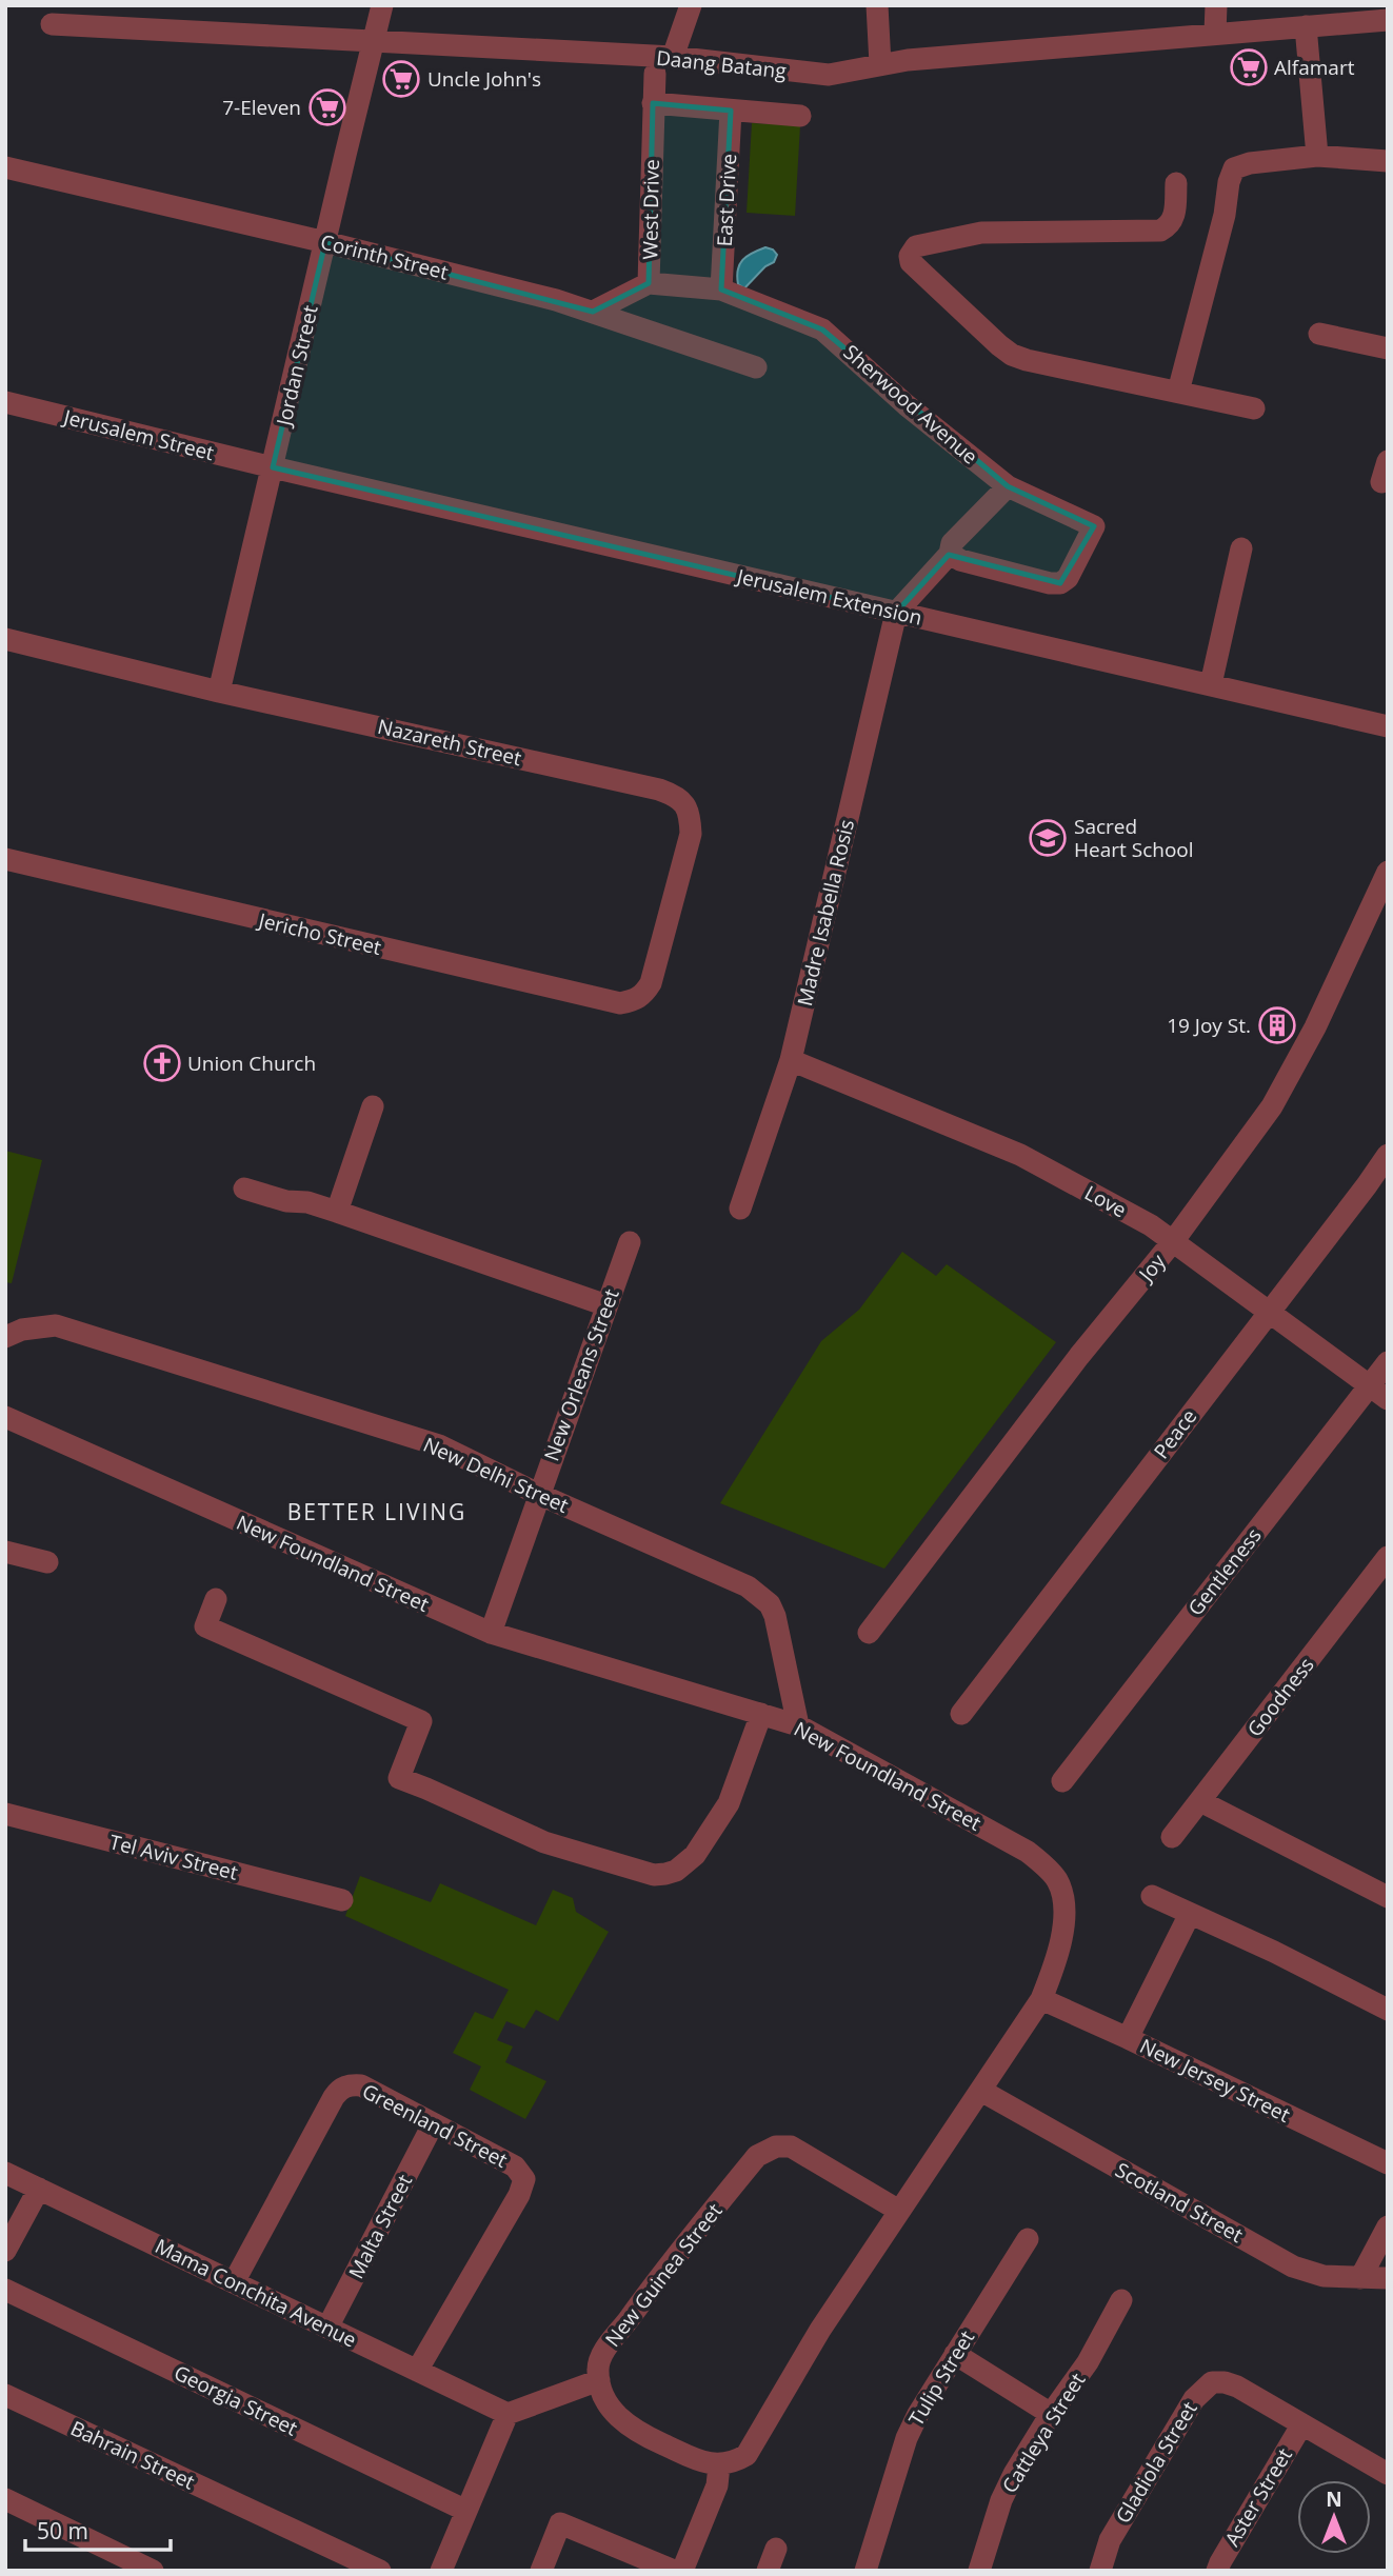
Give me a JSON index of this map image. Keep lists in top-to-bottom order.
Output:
{
  "streets": {
    "street": [
      "Daang Batang",
      "East Drive",
      "West Drive",
      "Corinth Street",
      "Jordan Street",
      "Sherwood Avenue",
      "Jerusalem Street",
      "Jerusalem Extension",
      "Nazareth Street",
      "Madre Isabella Rosis",
      "Jericho Street",
      "Love",
      "Joy",
      "New Orleans Street",
      "Peace",
      "New Delhi Street",
      "New Foundland Street",
      "Gentleness",
      "Goodness",
      "Tel Aviv Street",
      "New Jersey Street",
      "Greenland Street",
      "Scotland Street",
      "Malta Street",
      "New Guinea Street",
      "Mama Conchita Avenue",
      "Tulip Street",
      "Georgia Street",
      "Cattleya Street",
      "Bahrain Street",
      "Gladiola Street",
      "Aster Street"
    ]
  },
  "crossings": [
    ["Daang Batang", "Jordan Street"],
    ["East Drive", "Sherwood Avenue"],
    ["West Drive", "Corinth Street"],
    ["West Drive", "Sherwood Avenue"],
    ["Corinth Street", "Jordan Street"],
    ["Jordan Street", "Jerusalem Street"],
    ["Jordan Street", "Jerusalem Extension"],
    ["Jordan Street", "Nazareth Street"],
    ["Jerusalem Street", "Jerusalem Extension"],
    ["Jerusalem Extension", "Madre Isabella Rosis"],
    ["Nazareth Street", "Jericho Street"],
    ["Madre Isabella Rosis", "Love"],
    ["Love", "Joy"],
    ["Love", "Peace"],
    ["Love", "Gentleness"],
    ["New Orleans Street", "New Delhi Street"],
    ["New Orleans Street", "New Foundland Street"],
    ["New Delhi Street", "New Foundland Street"],
    ["New Foundland Street", "New Jersey Street"],
    ["New Foundland Street", "Scotland Street"],
    ["New Foundland Street", "New Guinea Street"],
    ["Greenland Street", "Malta Street"],
    ["Greenland Street", "Mama Conchita Avenue"],
    ["Malta Street", "Mama Conchita Avenue"],
    ["Gladiola Street", "Aster Street"]
  ],
  "districts": ["BETTER LIVING"],
  "places": {
    "supermarket": ["Alfamart", "Uncle John's", "7-Eleven"],
    "school or university": ["Sacred Heart School"],
    "building": ["19 Joy St."],
    "church": ["Union Church"]
  },
  "scale_bar": "50 m",
  "north": "top"
}
